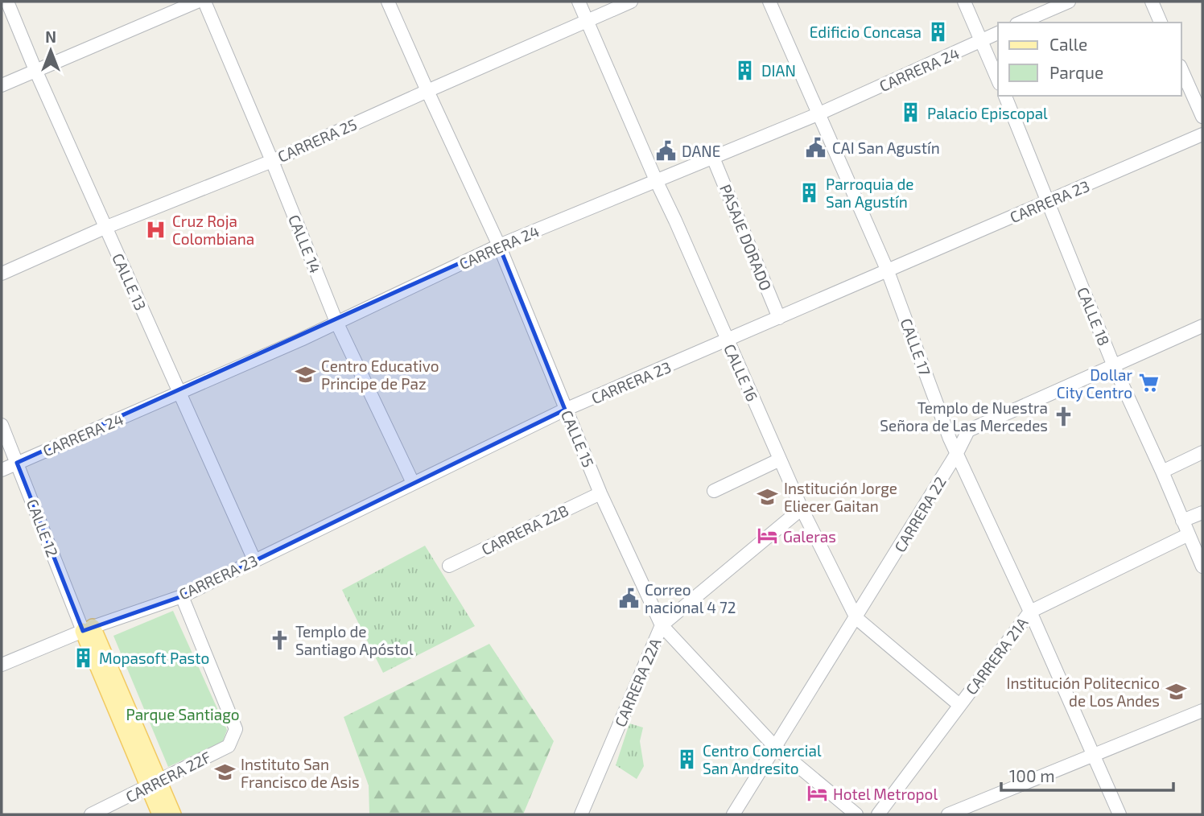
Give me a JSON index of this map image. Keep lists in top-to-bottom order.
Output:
{
  "streets": {
    "street": [
      "CARRERA 24",
      "CARRERA 25",
      "CARRERA 23",
      "PASAJE DORADO",
      "CALLE 14",
      "CALLE 13",
      "CALLE 18",
      "CALLE 17",
      "CALLE 16",
      "CALLE 15",
      "CARRERA 22",
      "CALLE 12",
      "CARRERA 22B",
      "CARRERA 21A",
      "CARRERA 22A",
      "CARRERA 22F"
    ]
  },
  "crossings": [
    ["CARRERA 24", "PASAJE DORADO"],
    ["CARRERA 24", "CALLE 14"],
    ["CARRERA 24", "CALLE 13"],
    ["CARRERA 24", "CALLE 17"],
    ["CARRERA 24", "CALLE 16"],
    ["CARRERA 24", "CALLE 15"],
    ["CARRERA 24", "CALLE 12"],
    ["CARRERA 25", "CALLE 14"],
    ["CARRERA 25", "CALLE 13"],
    ["CARRERA 25", "CALLE 16"],
    ["CARRERA 25", "CALLE 15"],
    ["CARRERA 23", "PASAJE DORADO"],
    ["CARRERA 23", "CALLE 14"],
    ["CARRERA 23", "CALLE 13"],
    ["CARRERA 23", "CALLE 18"],
    ["CARRERA 23", "CALLE 17"],
    ["CARRERA 23", "CALLE 16"],
    ["CARRERA 23", "CALLE 15"],
    ["CARRERA 23", "CALLE 12"],
    ["CARRERA 23", "CARRERA 22F"],
    ["CALLE 18", "CARRERA 22"],
    ["CALLE 18", "CARRERA 21A"],
    ["CALLE 17", "CARRERA 22"],
    ["CALLE 17", "CARRERA 21A"],
    ["CALLE 16", "CARRERA 22"],
    ["CALLE 16", "CARRERA 21A"],
    ["CALLE 16", "CARRERA 22A"],
    ["CALLE 15", "CARRERA 22"],
    ["CALLE 15", "CARRERA 22B"],
    ["CALLE 15", "CARRERA 22A"]
  ],
  "parks": ["Parque Santiago"],
  "places": {
    "building": [
      "Edificio Concasa",
      "DIAN",
      "Palacio Episcopal",
      "Parroquia de San Agustín",
      "Mopasoft Pasto",
      "Centro Comercial San Andresito"
    ],
    "public building": ["CAI San Agustín", "DANE", "Correo nacional 4 72"],
    "hospital": ["Cruz Roja Colombiana"],
    "school or university": [
      "Centro Educativo Principe de Paz",
      "Institución Jorge Eliecer Gaitan",
      "Institución Politecnico de Los Andes",
      "Instituto San Francisco de Asis"
    ],
    "supermarket": ["Dollar City Centro"],
    "church": ["Templo de Nuestra Señora de Las Mercedes", "Templo de Santiago Apóstol"],
    "hotel": ["Galeras", "Hotel Metropol"]
  },
  "legend": ["Calle", "Parque"],
  "scale_bar": "100 m",
  "north": "top"
}
